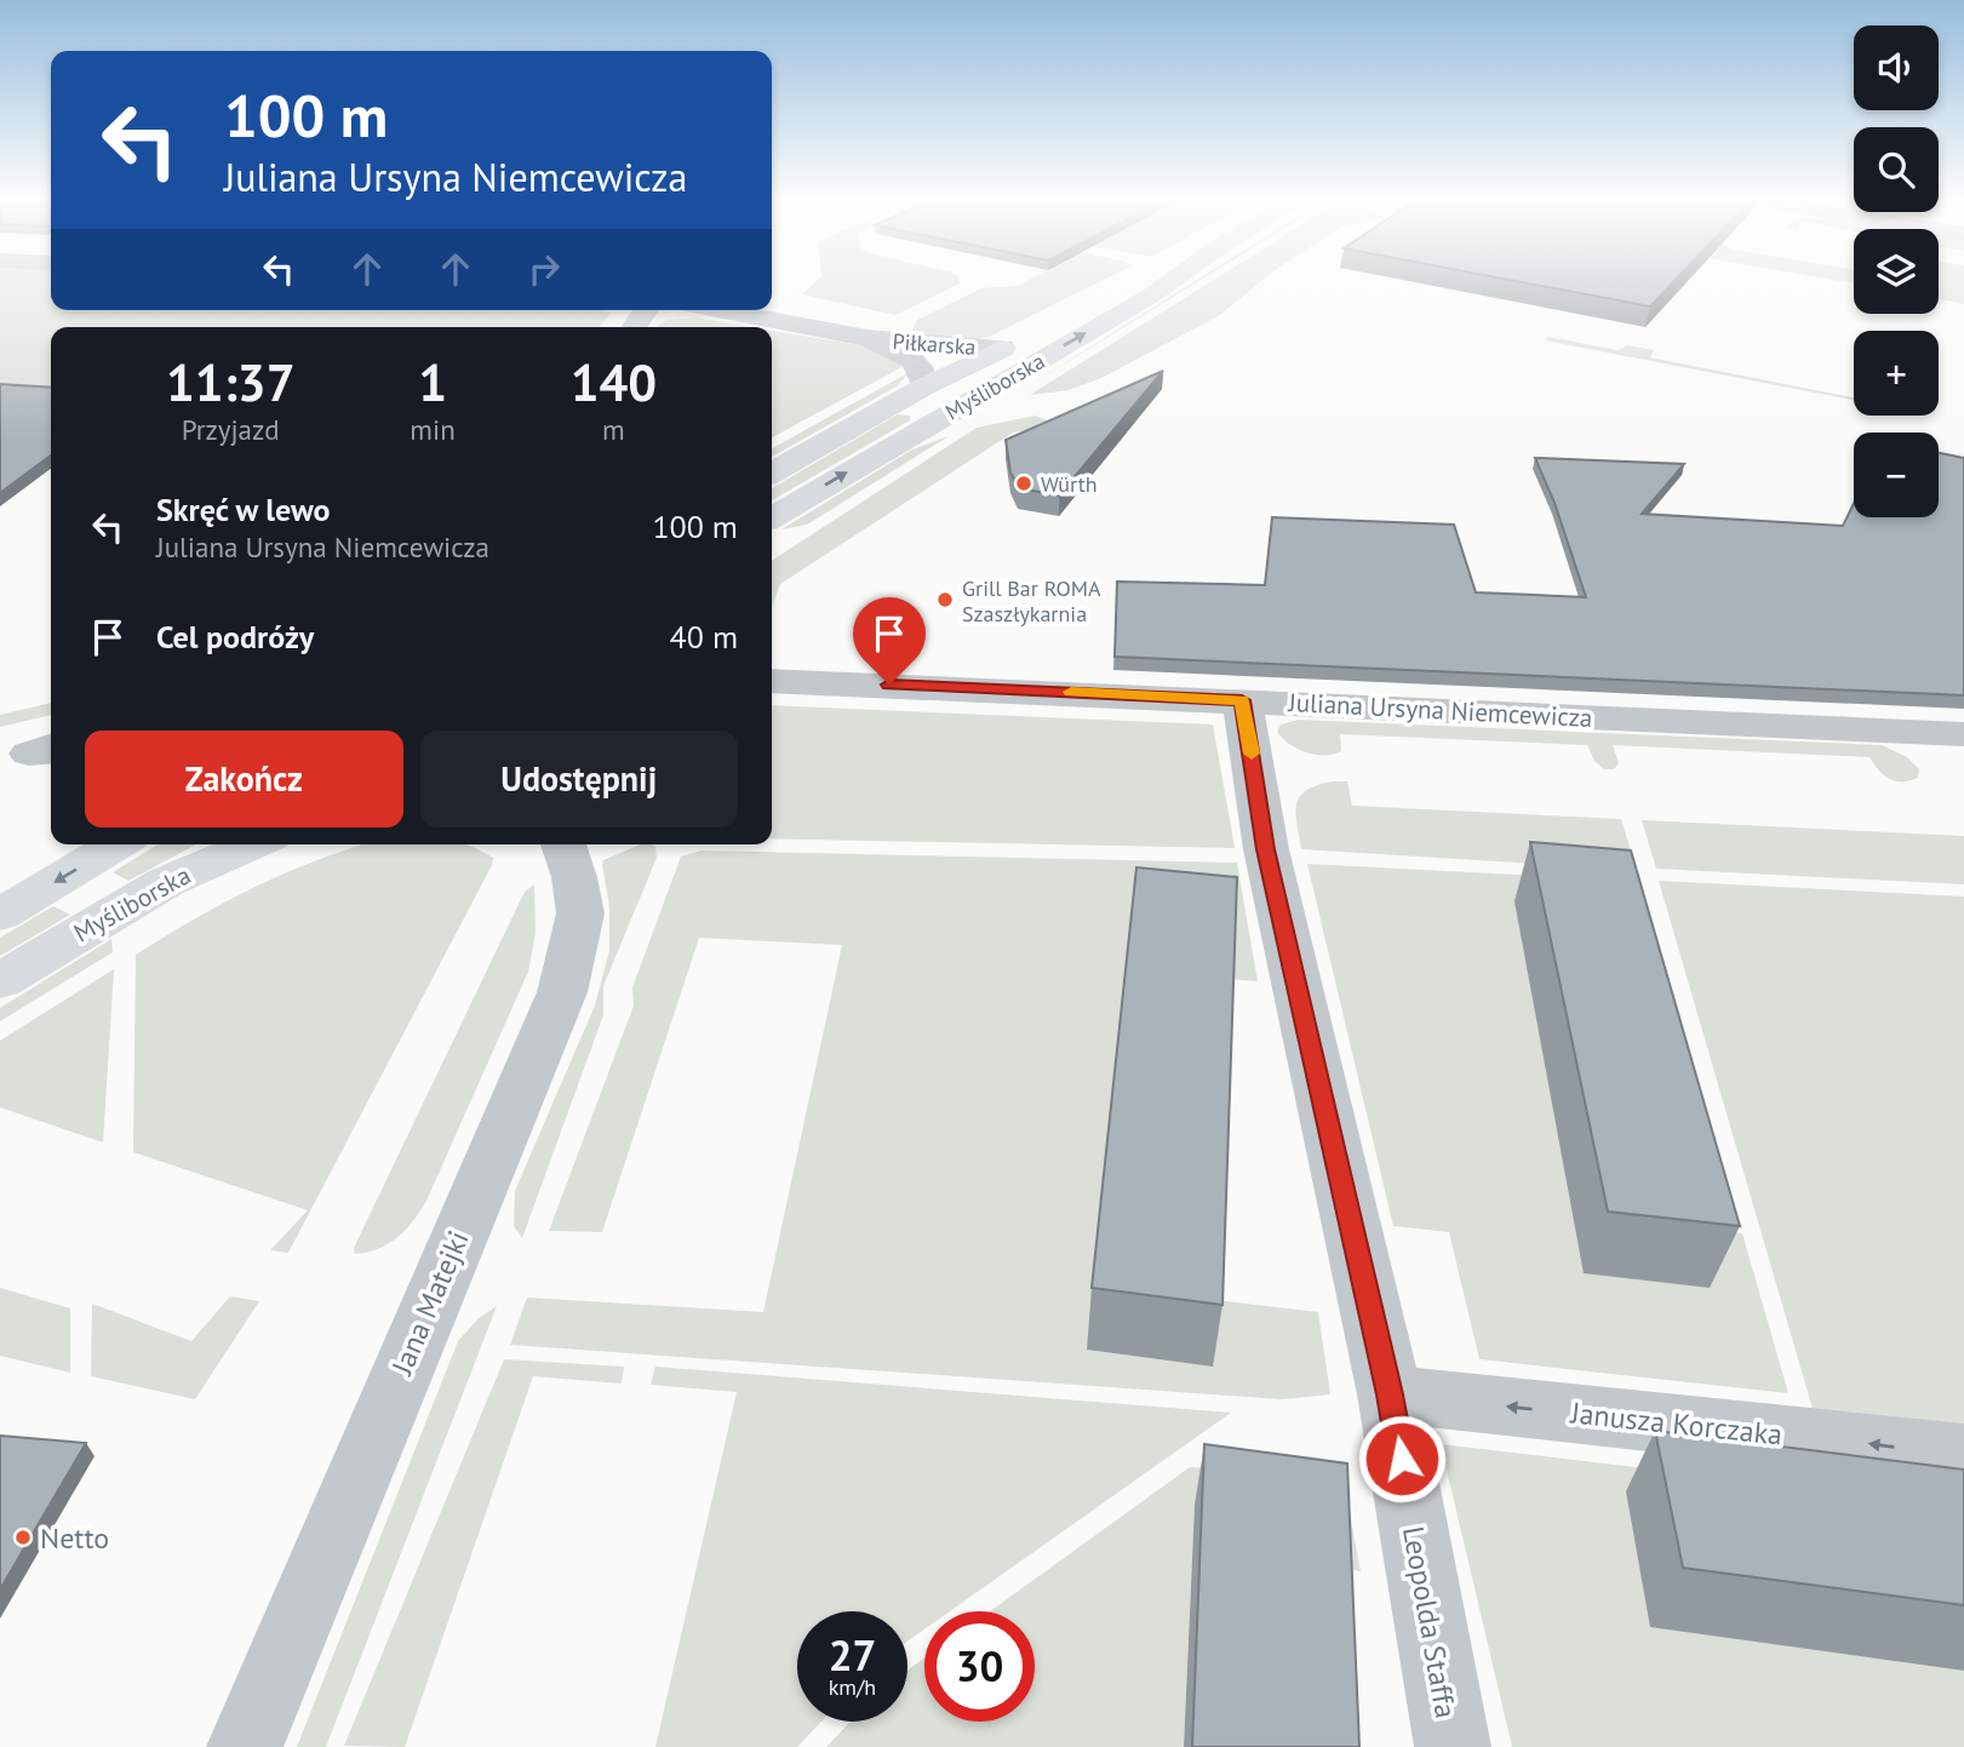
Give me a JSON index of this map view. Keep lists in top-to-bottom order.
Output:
{
  "streets": {
    "main road": ["Myśliborska"],
    "street": [
      "Piłkarska",
      "Juliana Ursyna Niemcewicza",
      "Jana Matejki",
      "Janusza Korczaka",
      "Leopolda Staffa"
    ]
  },
  "crossings": [
    ["Piłkarska", "Myśliborska"],
    ["Juliana Ursyna Niemcewicza", "Leopolda Staffa"],
    ["Janusza Korczaka", "Leopolda Staffa"]
  ],
  "one_way": ["Janusza Korczaka"],
  "places": ["Würth", "Grill Bar ROMA Szaszłykarnia", "Netto"],
  "page": {
    "map_buttons": ["+", "−"],
    "turn": ["100 m", "Juliana Ursyna Niemcewicza"],
    "eta": [
      "11:37",
      "Przyjazd",
      "1",
      "min",
      "140",
      "m"
    ],
    "list": [
      {
        "name": "Skręć w lewo",
        "note": "Juliana Ursyna Niemcewicza",
        "value": "100 m"
      },
      {
        "name": "Cel podróży",
        "value": "40 m"
      }
    ],
    "buttons": ["Zakończ", "Udostępnij"],
    "speed": "27 km/h",
    "limit": "30"
  }
}
